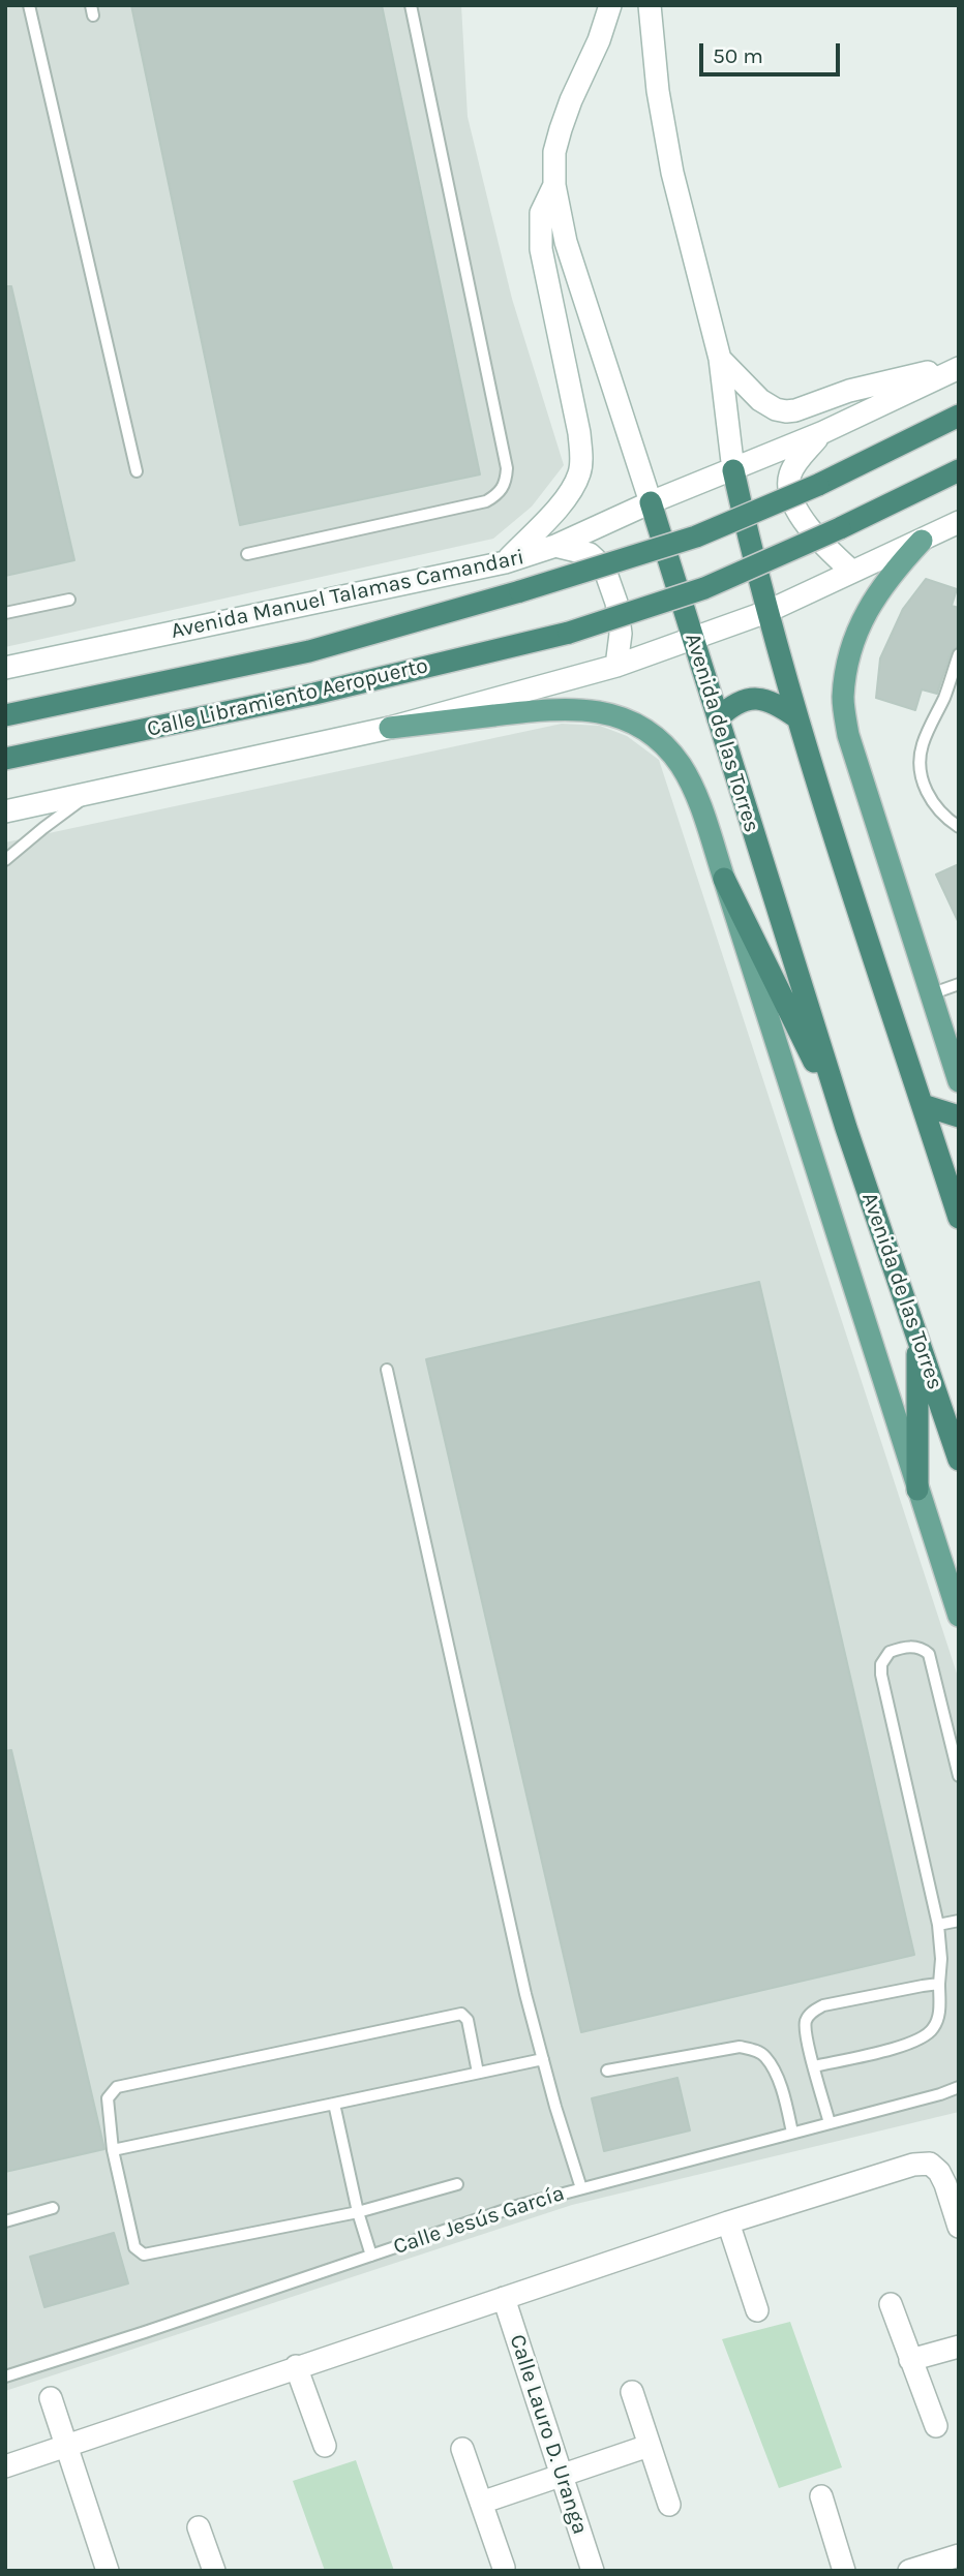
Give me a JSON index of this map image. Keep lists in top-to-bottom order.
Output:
{
  "streets": {
    "highway": ["Calle Libramiento Aeropuerto", "Avenida de las Torres"],
    "main road": ["Avenida Manuel Talamas Camandari", "Calle Lauro D. Uranga"],
    "lane": ["Calle Jesús García"]
  },
  "crossings": [
    ["Avenida Manuel Talamas Camandari", "Avenida de las Torres"]
  ],
  "scale_bar": "50 m"
}
